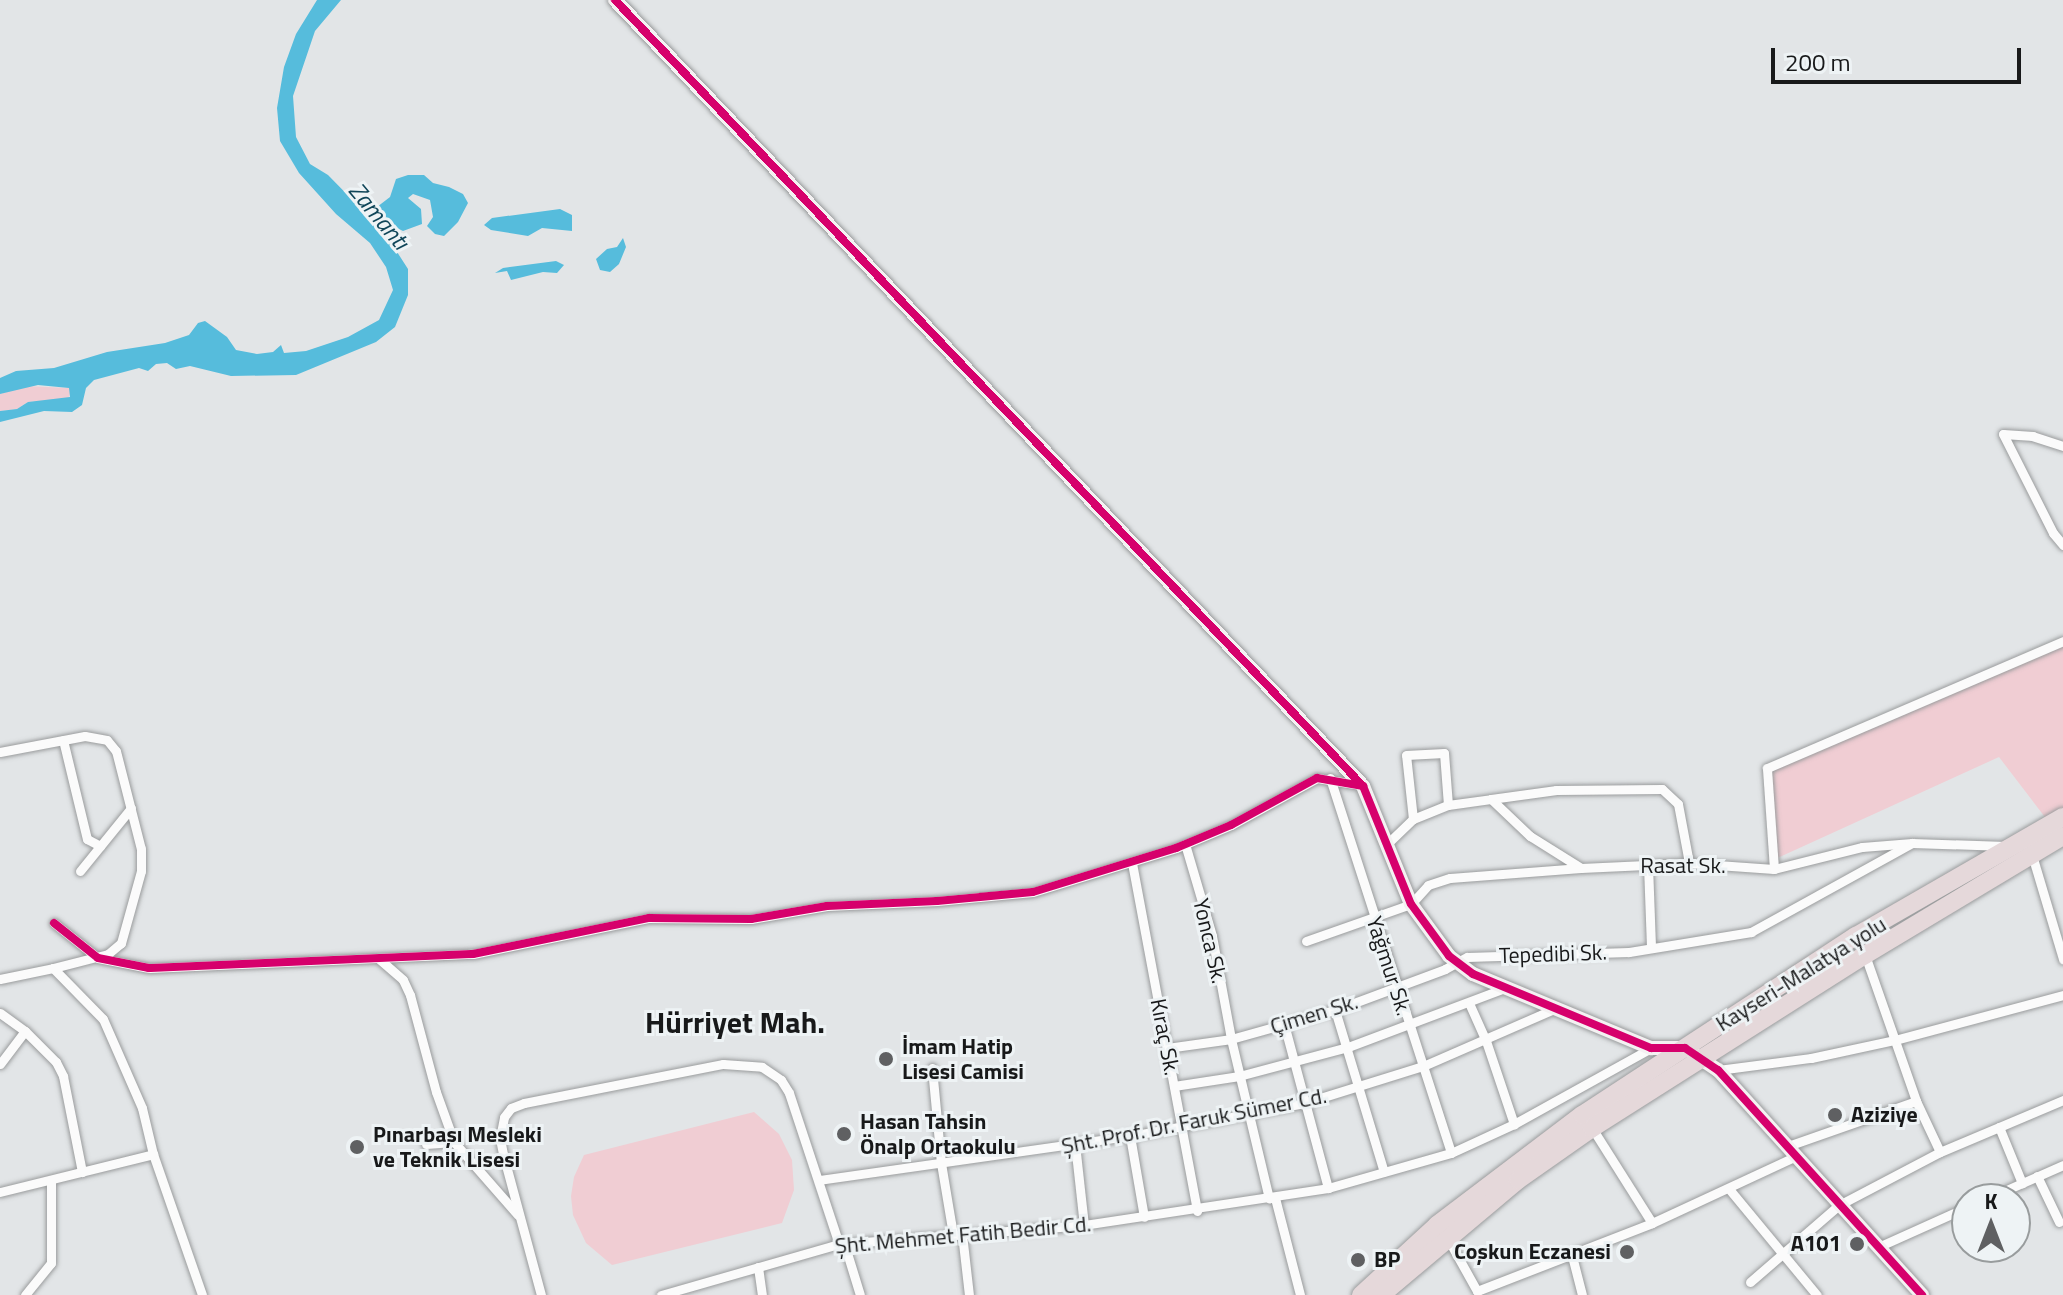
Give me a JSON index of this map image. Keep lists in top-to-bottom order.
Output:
{
  "streets": {
    "highway": ["Kayseri-Malatya yolu"],
    "street": [
      "Rasat Sk.",
      "Yonca Sk.",
      "Tepedibi Sk.",
      "Yağmur Sk.",
      "Çimen Sk.",
      "Kıraç Sk.",
      "Şht. Prof. Dr. Faruk Sümer Cd.",
      "Şht. Mehmet Fatih Bedir Cd."
    ]
  },
  "crossings": [
    ["Rasat Sk.", "Tepedibi Sk."],
    ["Rasat Sk.", "Yağmur Sk."],
    ["Rasat Sk.", "Kayseri-Malatya yolu"],
    ["Yonca Sk.", "Çimen Sk."],
    ["Yonca Sk.", "Şht. Prof. Dr. Faruk Sümer Cd."],
    ["Yonca Sk.", "Şht. Mehmet Fatih Bedir Cd."],
    ["Tepedibi Sk.", "Çimen Sk."],
    ["Yağmur Sk.", "Çimen Sk."],
    ["Yağmur Sk.", "Şht. Prof. Dr. Faruk Sümer Cd."],
    ["Yağmur Sk.", "Şht. Mehmet Fatih Bedir Cd."],
    ["Çimen Sk.", "Kıraç Sk."],
    ["Kıraç Sk.", "Şht. Prof. Dr. Faruk Sümer Cd."],
    ["Kıraç Sk.", "Şht. Mehmet Fatih Bedir Cd."]
  ],
  "districts": ["Hürriyet Mah."],
  "water": ["Zamantı"],
  "places": [
    "İmam Hatip Lisesi Camisi",
    "Aziziye",
    "Hasan Tahsin Önalp Ortaokulu",
    "Pınarbaşı Mesleki ve Teknik Lisesi",
    "A101",
    "Coşkun Eczanesi",
    "BP"
  ],
  "scale_bar": "200 m",
  "north": "top"
}
